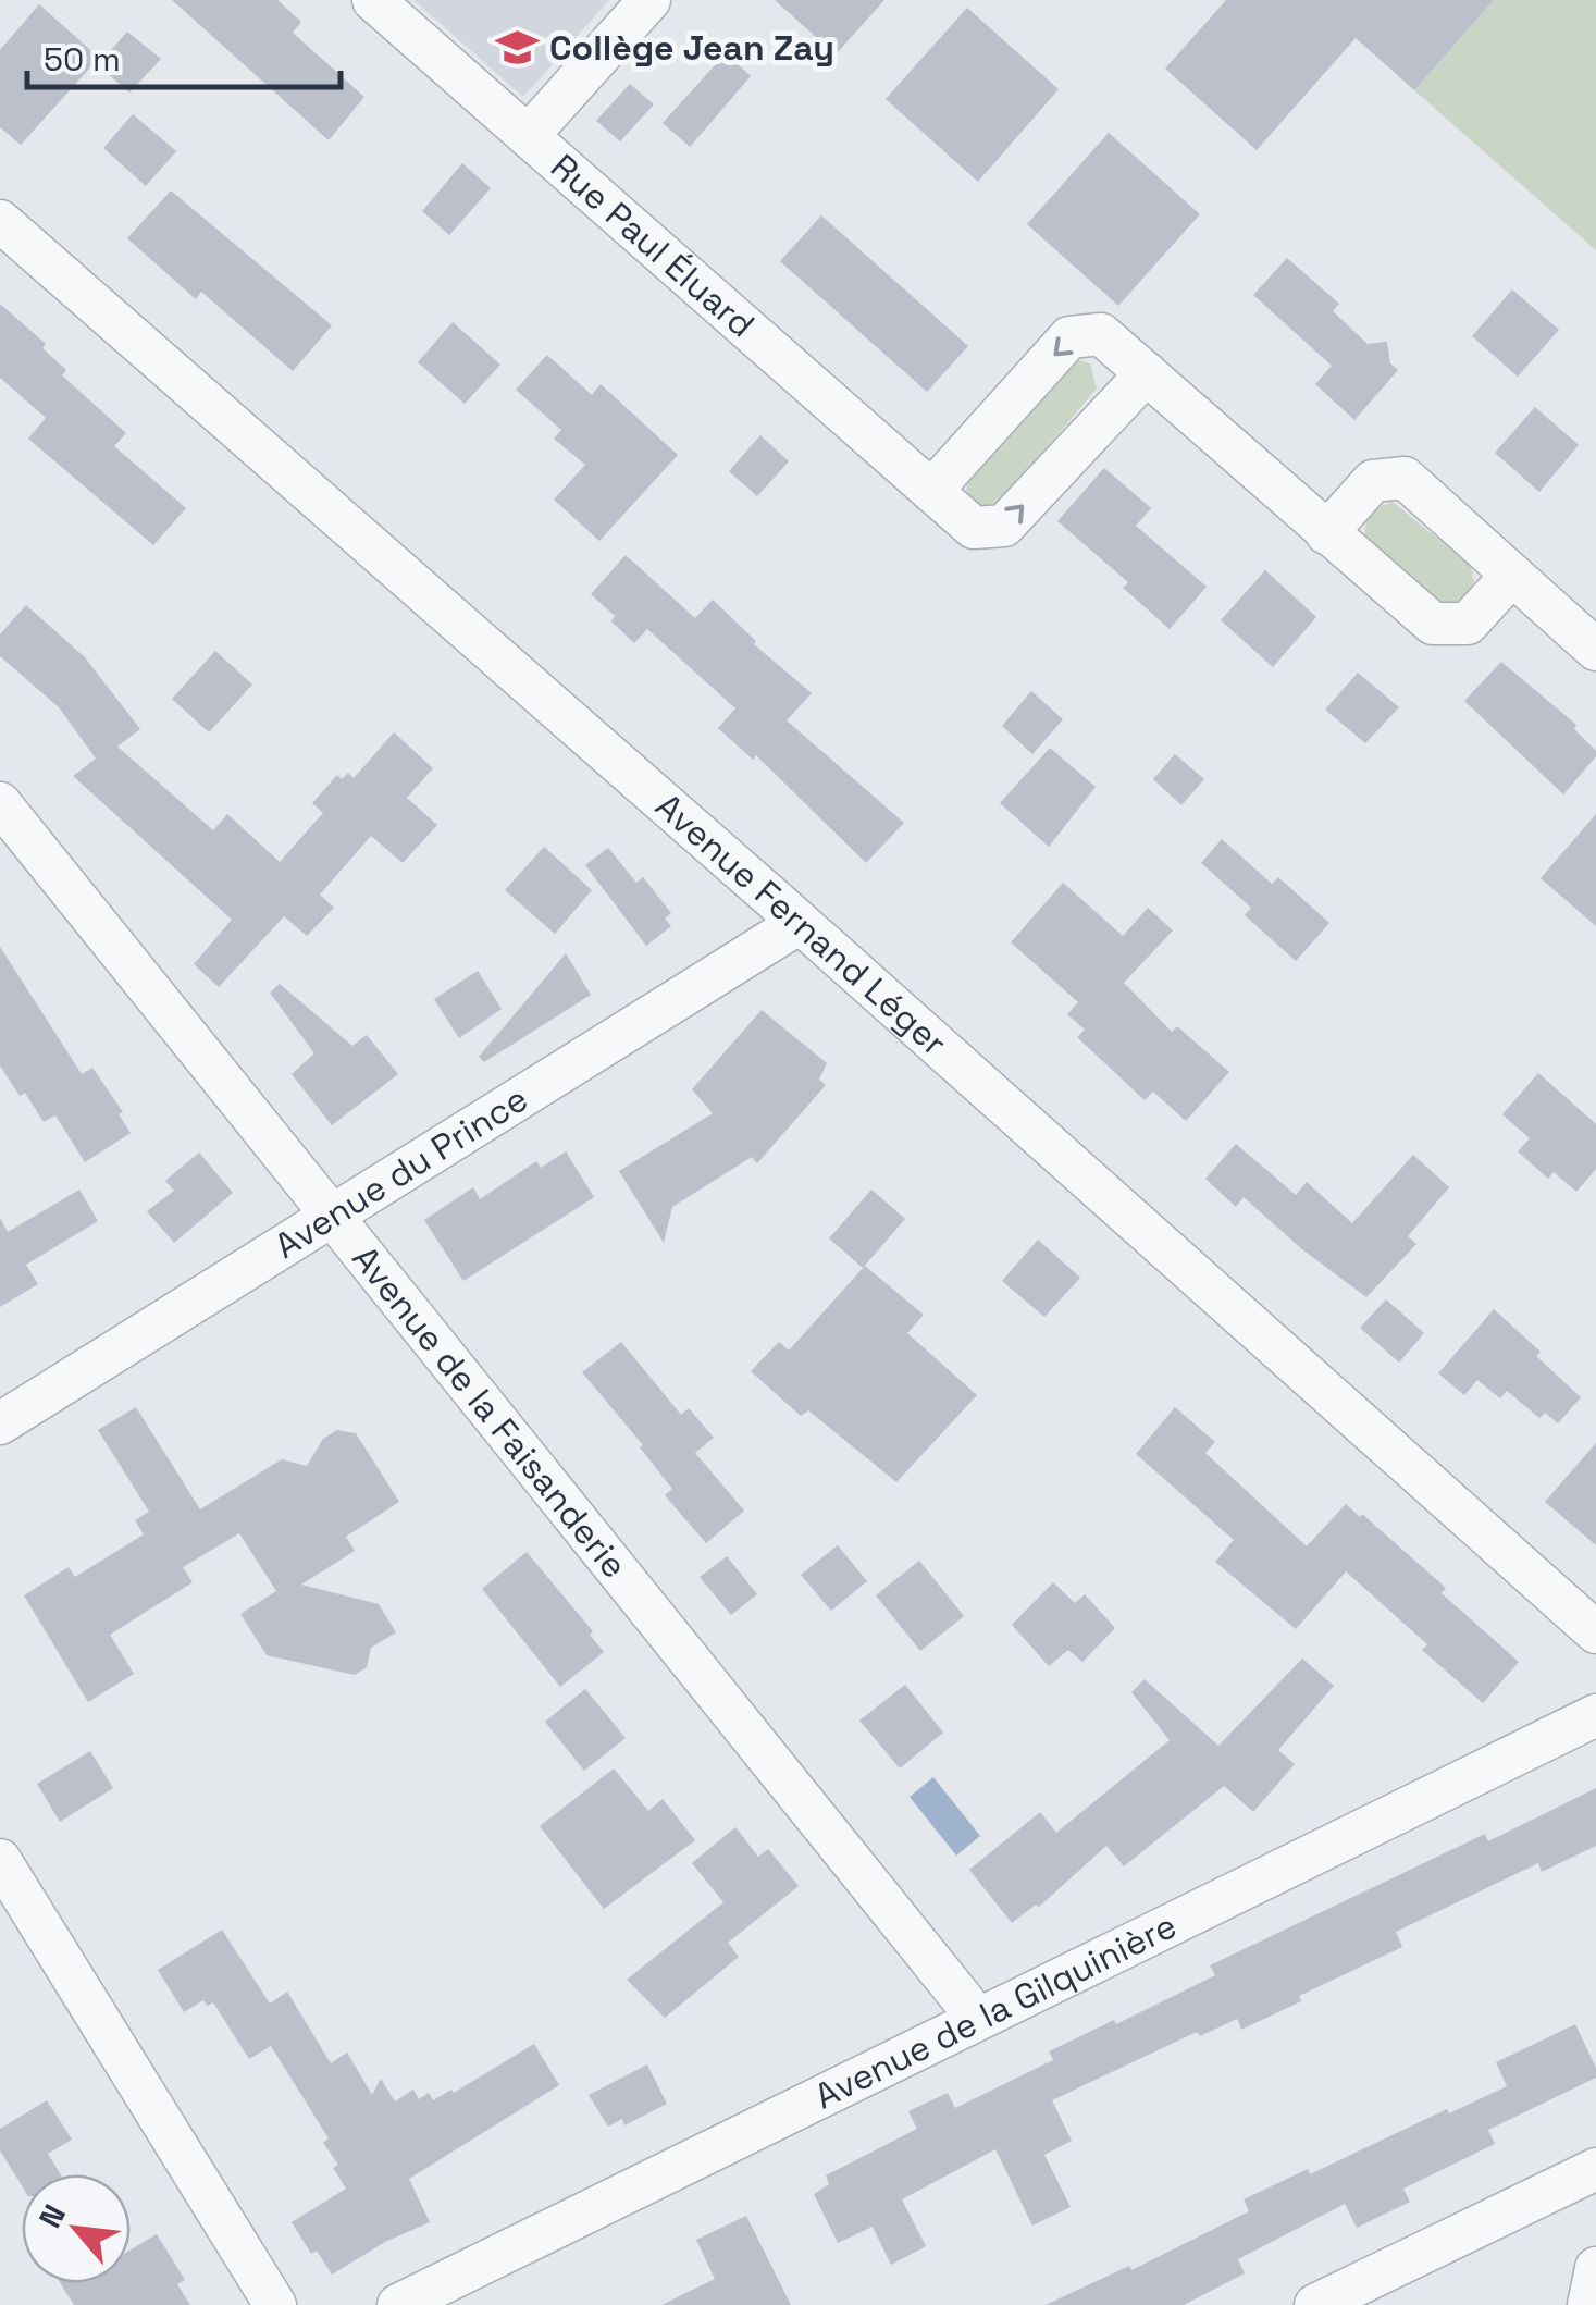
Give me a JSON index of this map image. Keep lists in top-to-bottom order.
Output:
{
  "streets": {
    "street": [
      "Rue Paul Éluard",
      "Avenue Fernand Léger",
      "Avenue du Prince",
      "Avenue de la Faisanderie",
      "Avenue de la Gilquinière"
    ]
  },
  "crossings": [
    ["Avenue Fernand Léger", "Avenue du Prince"],
    ["Avenue du Prince", "Avenue de la Faisanderie"],
    ["Avenue de la Faisanderie", "Avenue de la Gilquinière"]
  ],
  "places": {
    "school or university": ["Collège Jean Zay"]
  },
  "scale_bar": "50 m",
  "north": "top left"
}
